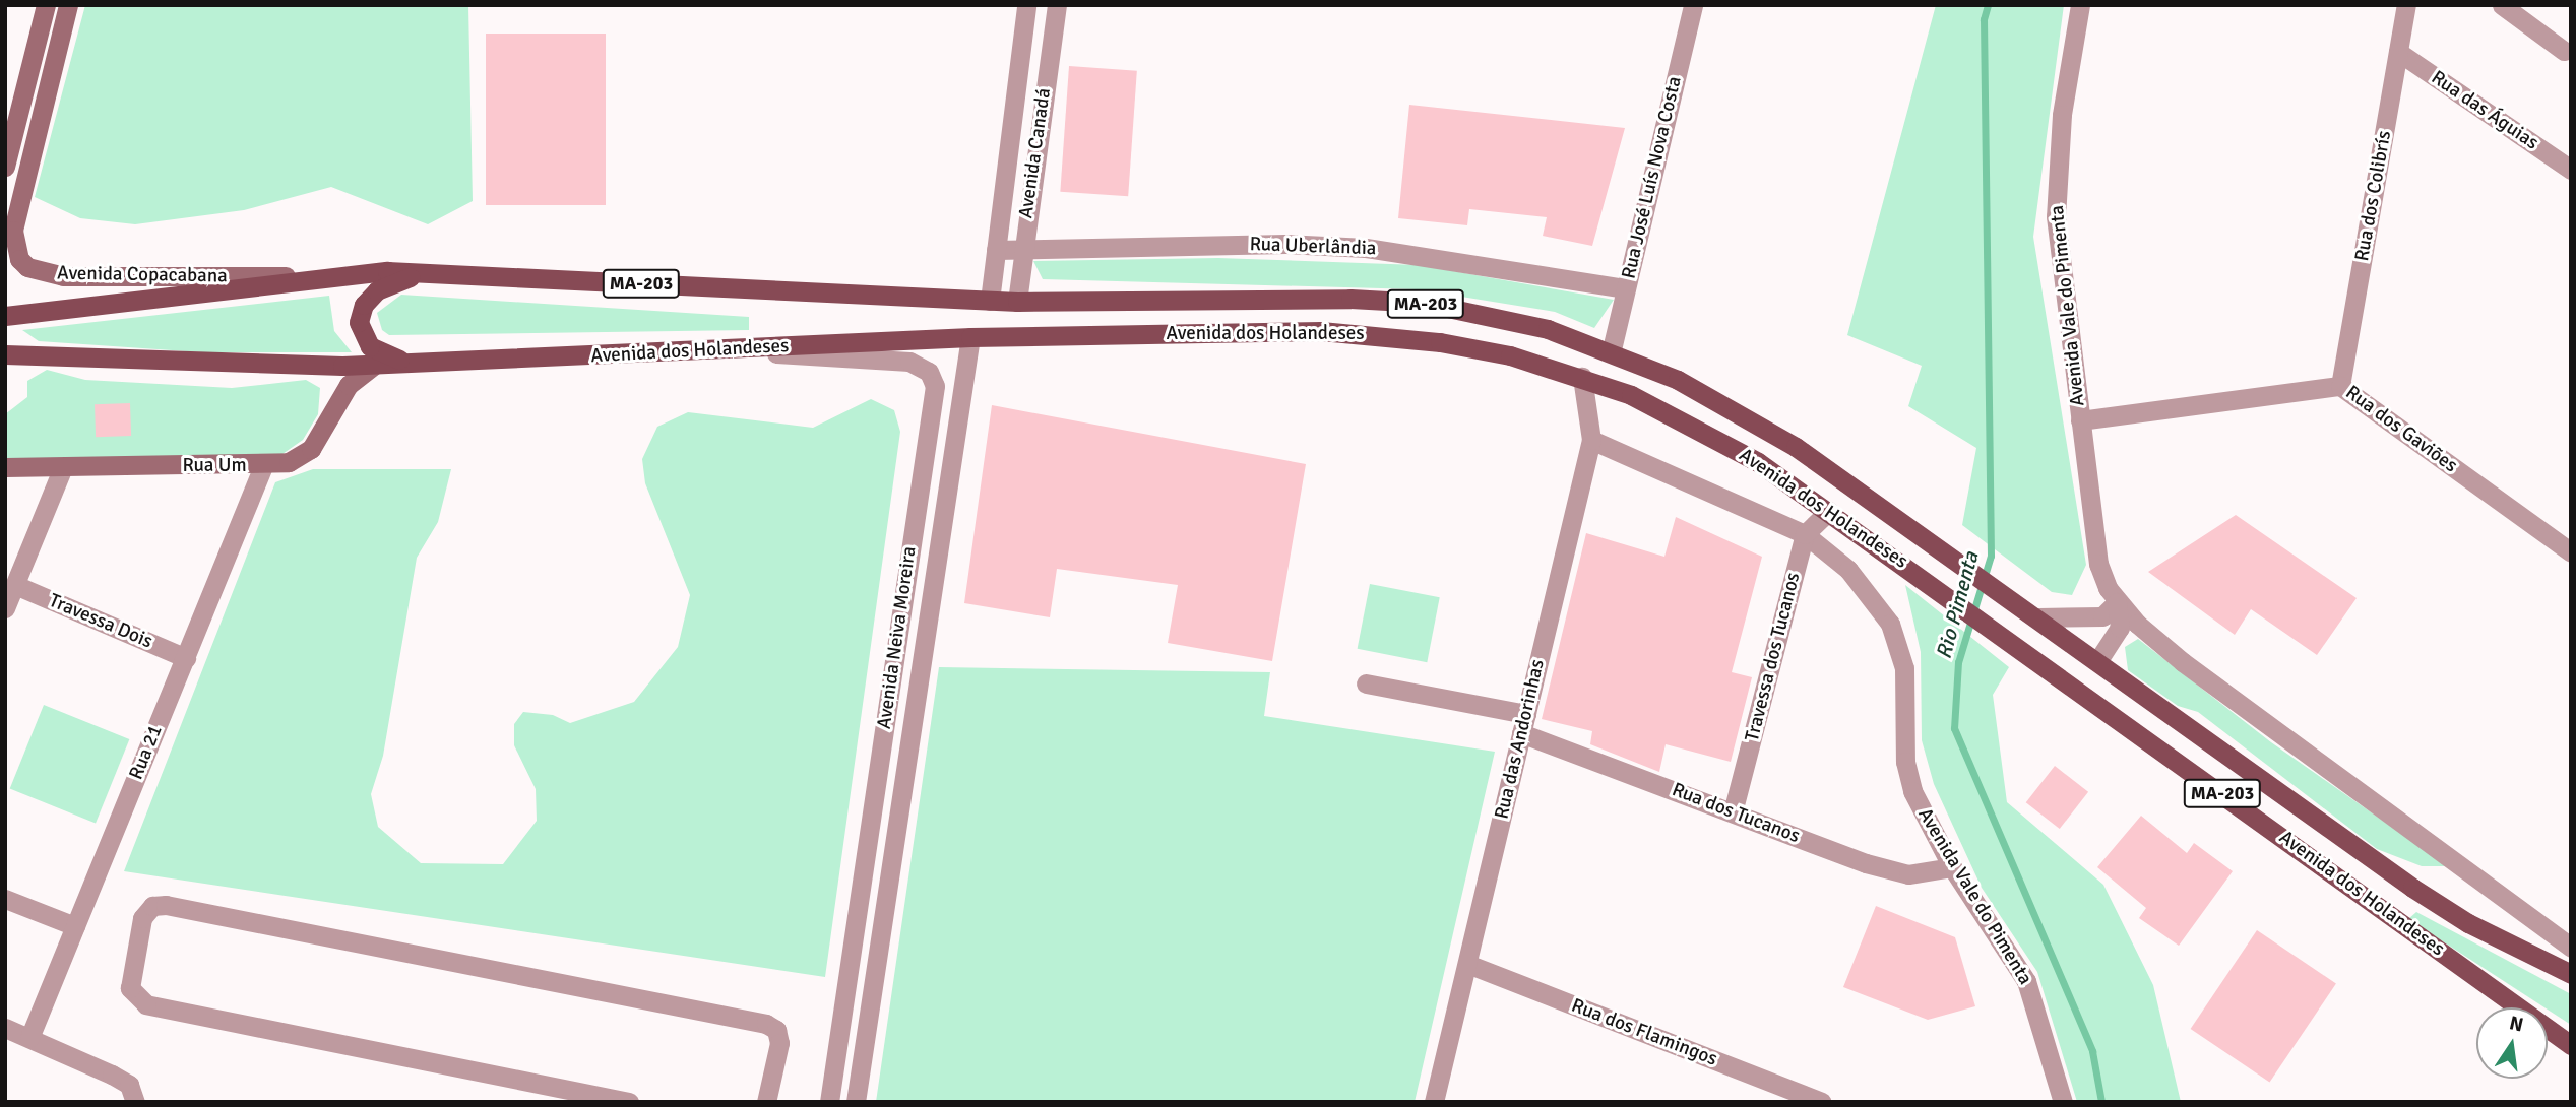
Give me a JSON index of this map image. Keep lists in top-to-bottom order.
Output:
{
  "streets": {
    "main road": [
      "Avenida Copacabana",
      "MA-203",
      "Avenida dos Holandeses",
      "Rua Um"
    ],
    "street": [
      "Rua das Águias",
      "Avenida Canadá",
      "Rua José Luís Nova Costa",
      "Rua dos Colibrís",
      "Rua Uberlândia",
      "Avenida Vale do Pimenta",
      "Rua dos Gaviões",
      "Travessa Dois",
      "Avenida Neiva Moreira",
      "Travessa dos Tucanos",
      "Rua das Andorinhas",
      "Rua 21",
      "Rua dos Tucanos",
      "Rua dos Flamingos"
    ]
  },
  "crossings": [
    ["Rua das Águias", "Rua dos Colibrís"],
    ["Avenida Canadá", "Rua Uberlândia"],
    ["Avenida Canadá", "Avenida dos Holandeses"],
    ["Rua José Luís Nova Costa", "Rua Uberlândia"],
    ["Rua José Luís Nova Costa", "Avenida dos Holandeses"],
    ["Rua dos Colibrís", "Rua dos Gaviões"],
    ["Avenida Copacabana", "Avenida dos Holandeses"],
    ["Avenida Vale do Pimenta", "Avenida dos Holandeses"],
    ["Avenida Vale do Pimenta", "Rua dos Gaviões"],
    ["Avenida Vale do Pimenta", "Travessa dos Tucanos"],
    ["Avenida Vale do Pimenta", "Rua das Andorinhas"],
    ["Avenida Vale do Pimenta", "Rua dos Tucanos"],
    ["Avenida dos Holandeses", "Rua Um"],
    ["Avenida dos Holandeses", "Avenida Neiva Moreira"],
    ["Avenida dos Holandeses", "Rua das Andorinhas"],
    ["Rua Um", "Rua 21"],
    ["Travessa Dois", "Rua 21"],
    ["Travessa dos Tucanos", "Rua dos Tucanos"],
    ["Rua das Andorinhas", "Rua dos Tucanos"],
    ["Rua das Andorinhas", "Rua dos Flamingos"]
  ],
  "water": ["Rio Pimenta"],
  "north": "top"
}
